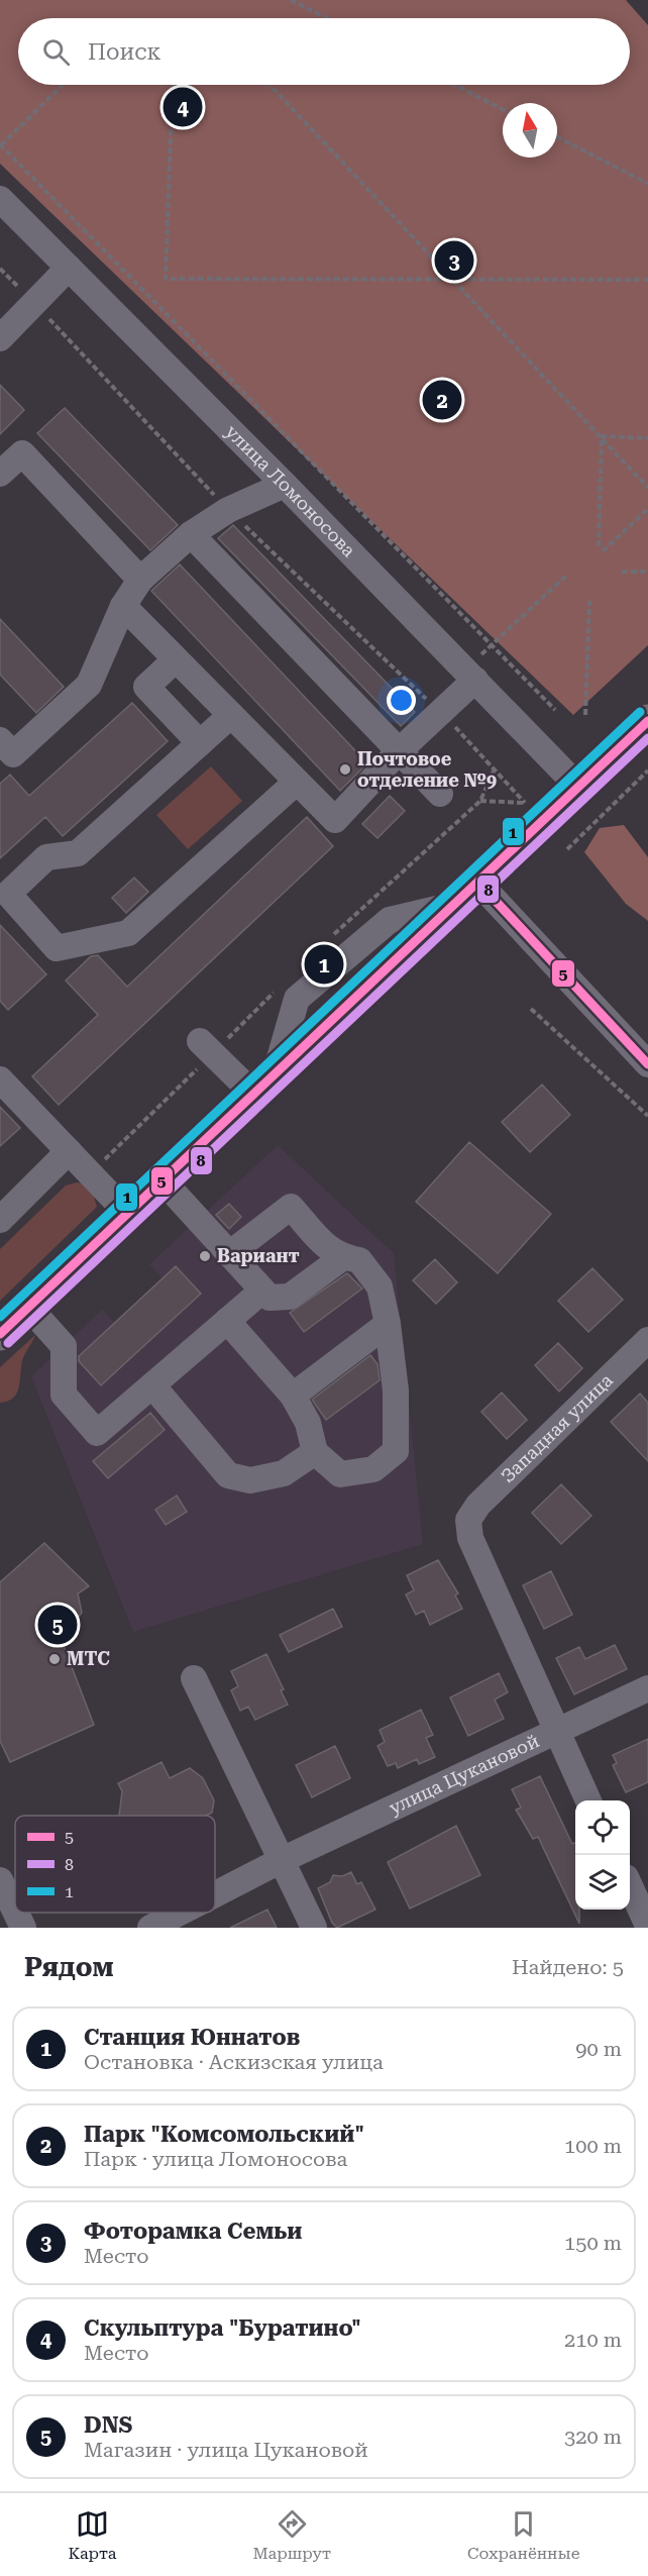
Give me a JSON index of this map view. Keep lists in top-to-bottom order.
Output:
{
  "streets": {
    "street": ["улица Ломоносова", "Западная улица", "улица Цукановой"]
  },
  "crossings": [
    ["Западная улица", "улица Цукановой"]
  ],
  "places": ["Почтовое отделение №9", "Вариант", "МТС"],
  "lines": ["transit line 1", "transit line 5", "transit line 8"],
  "legend": ["5", "8", "1"],
  "north": "top",
  "page": {
    "search": "Поиск",
    "pins": [
      "4",
      "3",
      "2",
      "1",
      "5"
    ],
    "heading": ["Рядом", "Найдено: 5"],
    "list": [
      {
        "mark": "1",
        "name": "Станция Юннатов",
        "note": "Остановка · Аскизская улица",
        "value": "90 m"
      },
      {
        "mark": "2",
        "name": "Парк \"Комсомольский\"",
        "note": "Парк · улица Ломоносова",
        "value": "100 m"
      },
      {
        "mark": "3",
        "name": "Фоторамка Семьи",
        "note": "Место",
        "value": "150 m"
      },
      {
        "mark": "4",
        "name": "Скульптура \"Буратино\"",
        "note": "Место",
        "value": "210 m"
      },
      {
        "mark": "5",
        "name": "DNS",
        "note": "Магазин · улица Цукановой",
        "value": "320 m"
      }
    ],
    "nav": ["Карта", "Маршрут", "Сохранённые"]
  }
}
